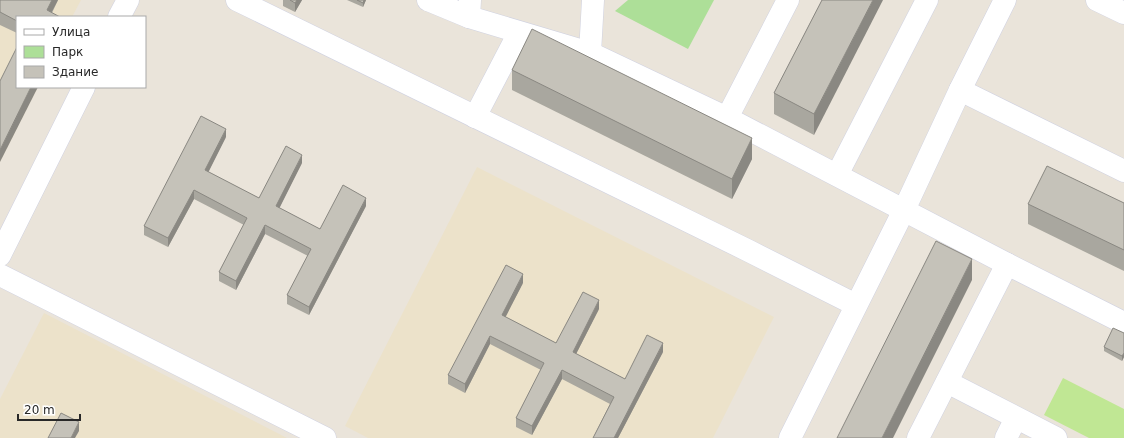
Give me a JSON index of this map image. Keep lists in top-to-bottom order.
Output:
{
  "legend": ["Улица", "Парк", "Здание"],
  "scale_bar": "20 m"
}
